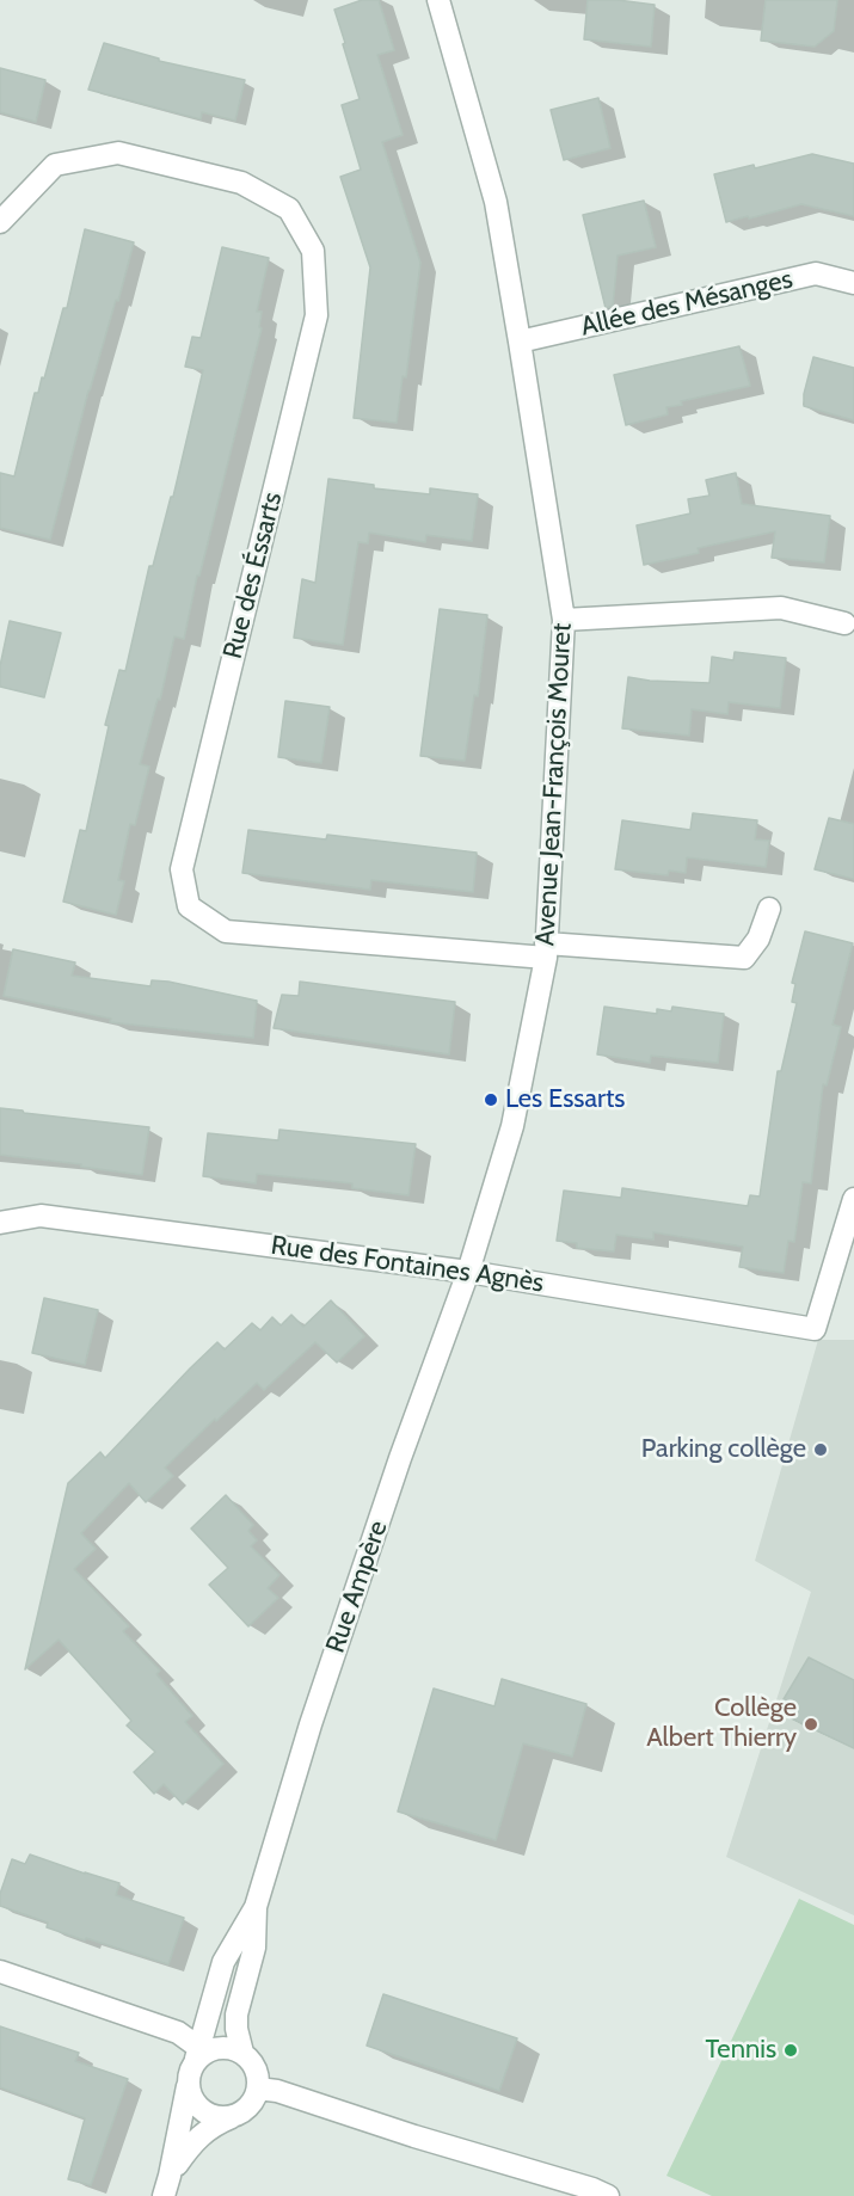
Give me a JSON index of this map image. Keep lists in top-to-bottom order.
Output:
{
  "streets": {
    "street": [
      "Allée des Mésanges",
      "Rue des Éssarts",
      "Avenue Jean-François Mouret",
      "Rue des Fontaines Agnès",
      "Rue Ampère"
    ]
  },
  "crossings": [
    ["Allée des Mésanges", "Avenue Jean-François Mouret"],
    ["Rue des Éssarts", "Avenue Jean-François Mouret"],
    ["Avenue Jean-François Mouret", "Rue des Fontaines Agnès"],
    ["Avenue Jean-François Mouret", "Rue Ampère"],
    ["Rue des Fontaines Agnès", "Rue Ampère"]
  ],
  "places": [
    "Les Essarts",
    "Parking collège",
    "Collège Albert Thierry",
    "Tennis"
  ]
}
